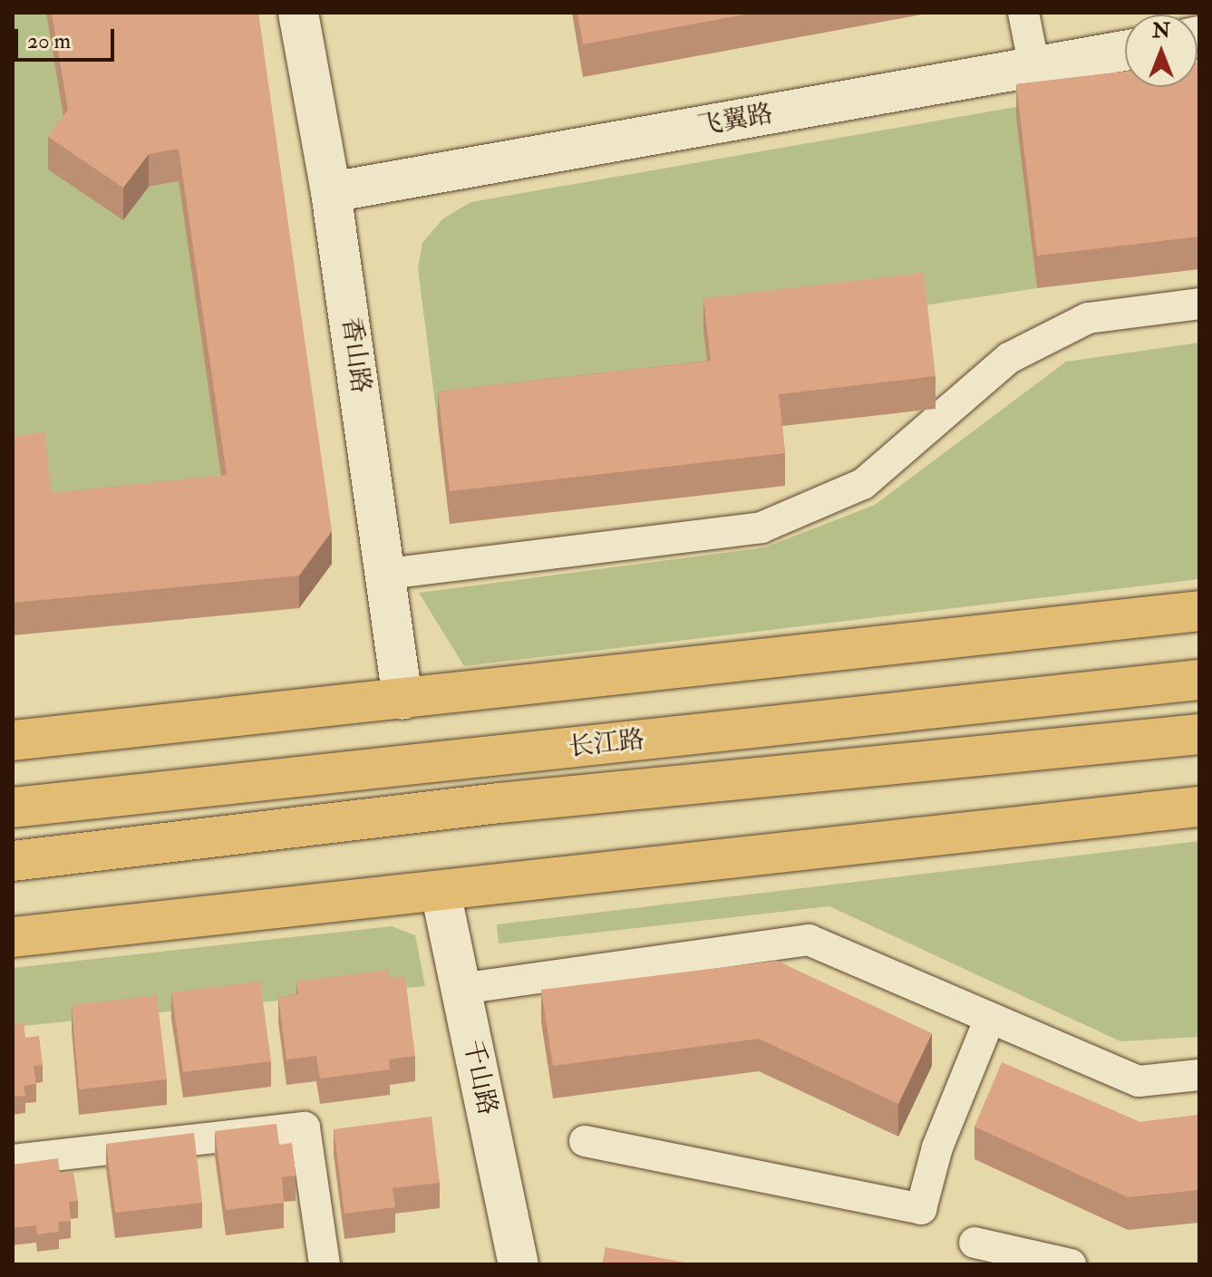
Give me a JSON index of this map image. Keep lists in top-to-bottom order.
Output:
{
  "streets": {
    "main road": ["长江路"],
    "street": ["飞翼路", "香山路", "千山路"]
  },
  "crossings": [
    ["飞翼路", "香山路"]
  ],
  "scale_bar": "20 m",
  "north": "top"
}
